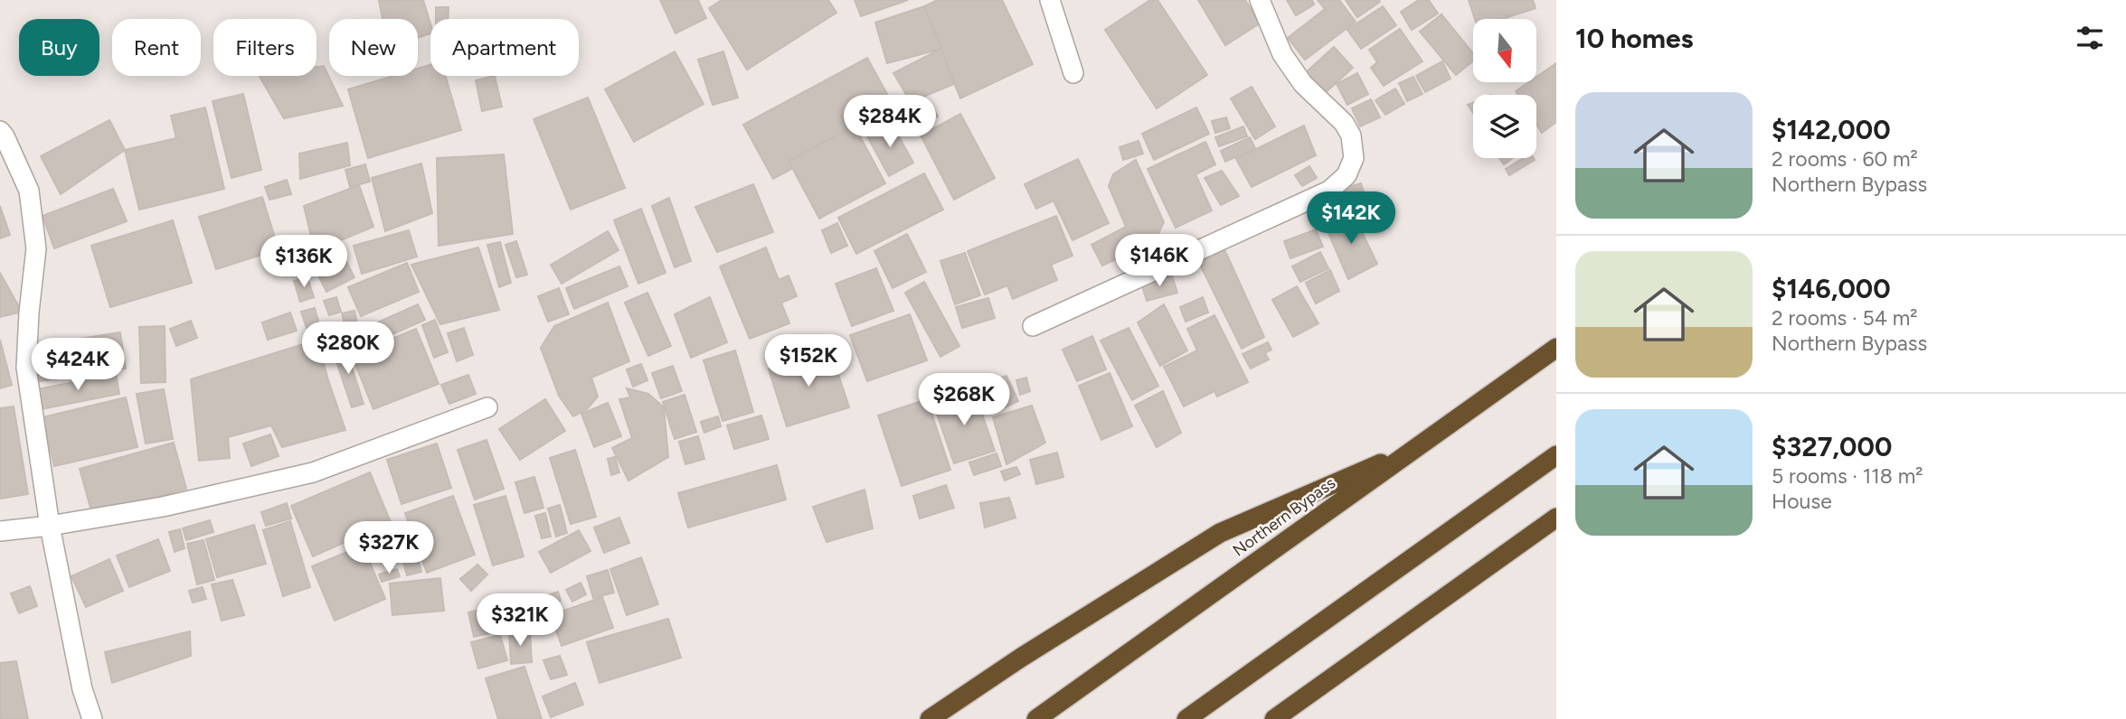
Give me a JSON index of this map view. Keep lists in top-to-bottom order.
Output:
{
  "streets": {
    "highway": ["Northern Bypass"]
  },
  "north": "bottom",
  "page": {
    "heading": "10 homes",
    "chip": [
      "Buy",
      "Rent",
      "Filters",
      "New",
      "Apartment"
    ],
    "list": [
      {
        "name": "$142,000",
        "note": "2 rooms · 60 m² · Northern Bypass"
      },
      {
        "name": "$146,000",
        "note": "2 rooms · 54 m² · Northern Bypass"
      },
      {
        "name": "$327,000",
        "note": "5 rooms · 118 m² · House"
      }
    ],
    "price": [
      "$284K",
      "$142K",
      "$146K",
      "$136K",
      "$280K",
      "$152K",
      "$424K",
      "$268K",
      "$327K",
      "$321K"
    ]
  }
}
